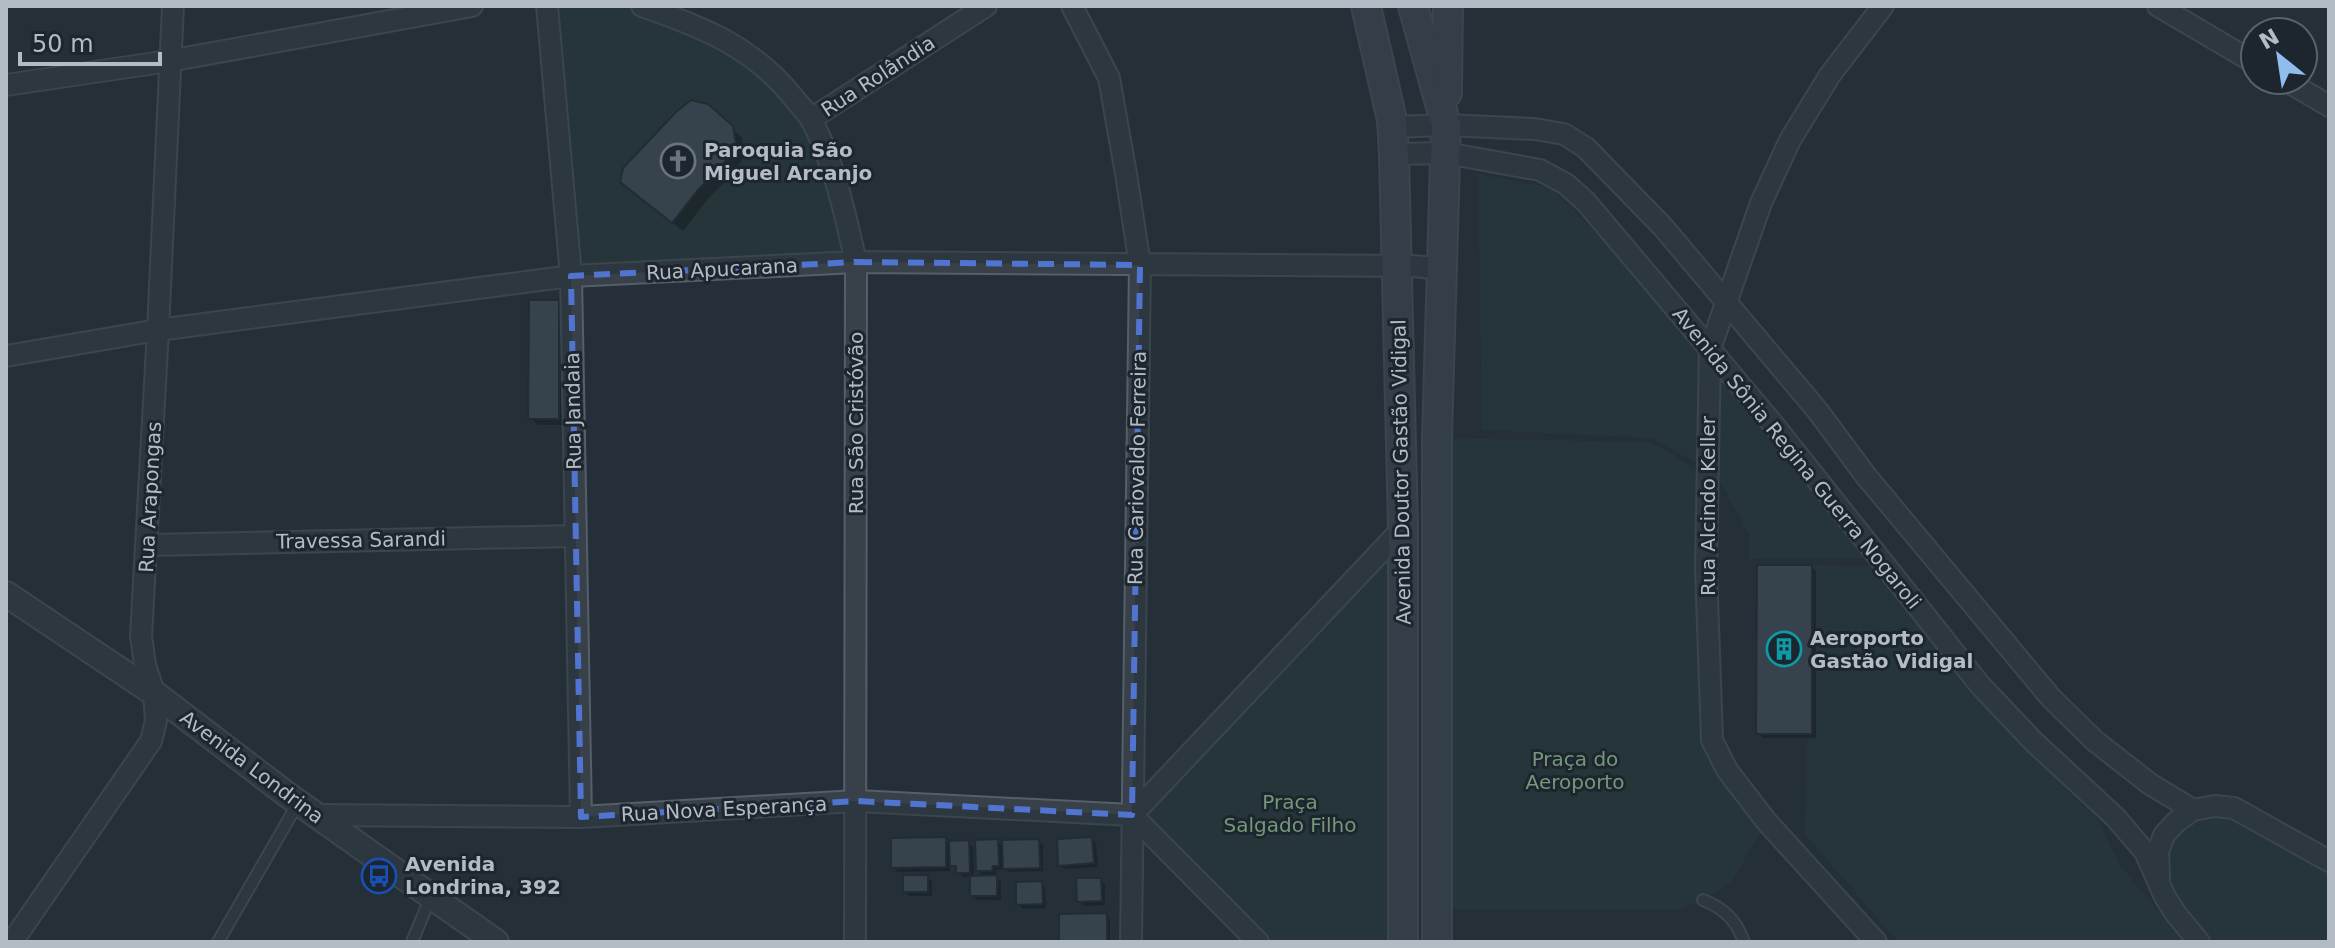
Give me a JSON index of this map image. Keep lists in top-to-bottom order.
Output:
{
  "streets": {
    "main road": ["Avenida Doutor Gastão Vidigal"],
    "street": [
      "Rua Rolândia",
      "Rua Apucarana",
      "Rua Jandaia",
      "Rua São Cristóvão",
      "Avenida Sônia Regina Guerra Nogaroli",
      "Rua Cariovaldo Ferreira",
      "Rua Arapongas",
      "Rua Alcindo Keller",
      "Travessa Sarandi",
      "Avenida Londrina",
      "Rua Nova Esperança"
    ]
  },
  "crossings": [
    ["Rua Rolândia", "Rua São Cristóvão"],
    ["Rua Apucarana", "Rua Jandaia"],
    ["Rua Apucarana", "Rua São Cristóvão"],
    ["Rua Apucarana", "Rua Cariovaldo Ferreira"],
    ["Rua Apucarana", "Avenida Doutor Gastão Vidigal"],
    ["Rua Apucarana", "Rua Arapongas"],
    ["Rua Jandaia", "Travessa Sarandi"],
    ["Rua Jandaia", "Rua Nova Esperança"],
    ["Rua São Cristóvão", "Rua Nova Esperança"],
    ["Avenida Sônia Regina Guerra Nogaroli", "Avenida Doutor Gastão Vidigal"],
    ["Avenida Sônia Regina Guerra Nogaroli", "Rua Alcindo Keller"],
    ["Rua Cariovaldo Ferreira", "Rua Nova Esperança"],
    ["Rua Arapongas", "Travessa Sarandi"],
    ["Rua Arapongas", "Avenida Londrina"],
    ["Avenida Londrina", "Rua Nova Esperança"]
  ],
  "parks": ["Praça do Aeroporto", "Praça Salgado Filho"],
  "places": {
    "church": ["Paroquia São Miguel Arcanjo"],
    "building": ["Aeroporto Gastão Vidigal"],
    "bus stop": ["Avenida Londrina, 392"]
  },
  "scale_bar": "50 m",
  "north": "top left"
}
